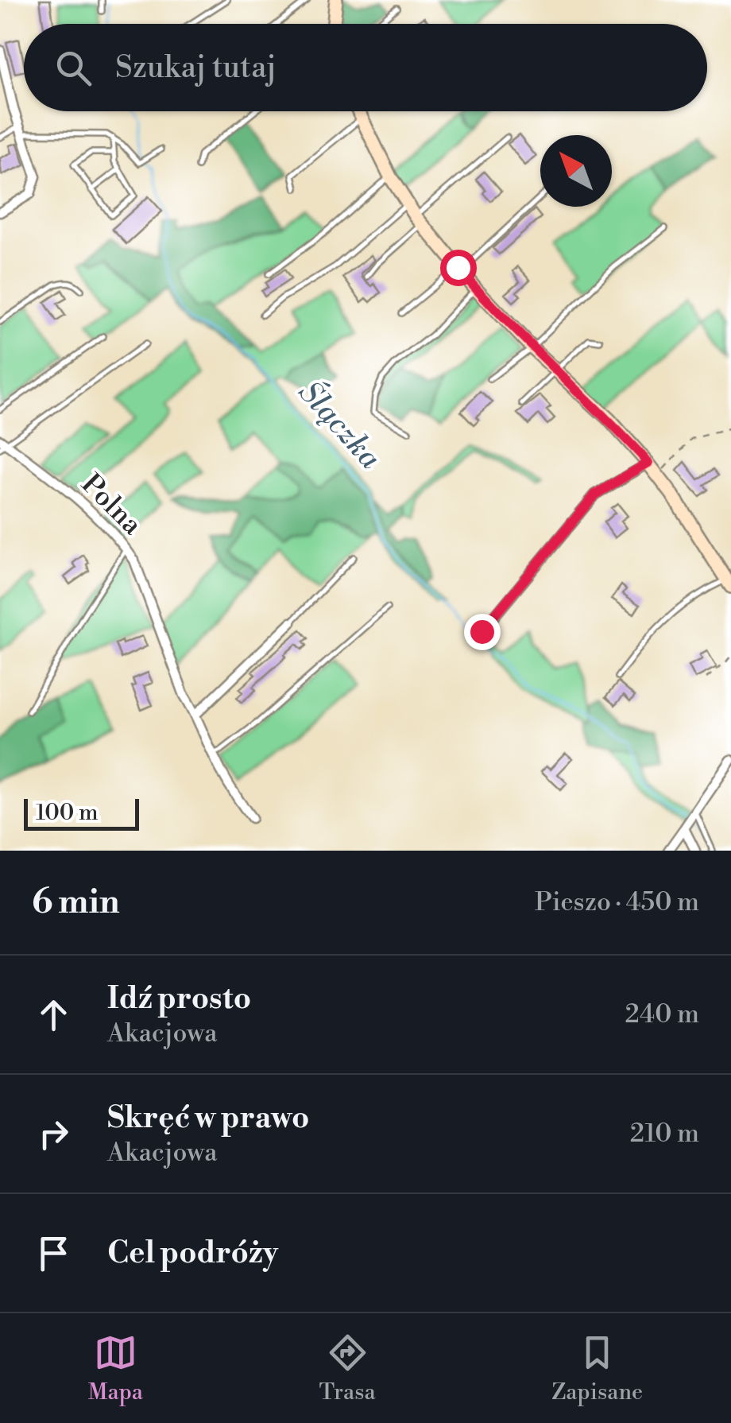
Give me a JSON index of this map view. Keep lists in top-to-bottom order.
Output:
{
  "streets": {
    "street": ["Polna"]
  },
  "water": ["Ślączka"],
  "scale_bar": "100 m",
  "north": "top left",
  "page": {
    "search": "Szukaj tutaj",
    "scale": "100 m",
    "heading": ["6 min", "Pieszo · 450 m"],
    "list": [
      ["Idź prosto", "Akacjowa", "240 m"],
      ["Skręć w prawo", "Akacjowa", "210 m"],
      "Cel podróży"
    ],
    "nav": ["Mapa", "Trasa", "Zapisane"]
  }
}
